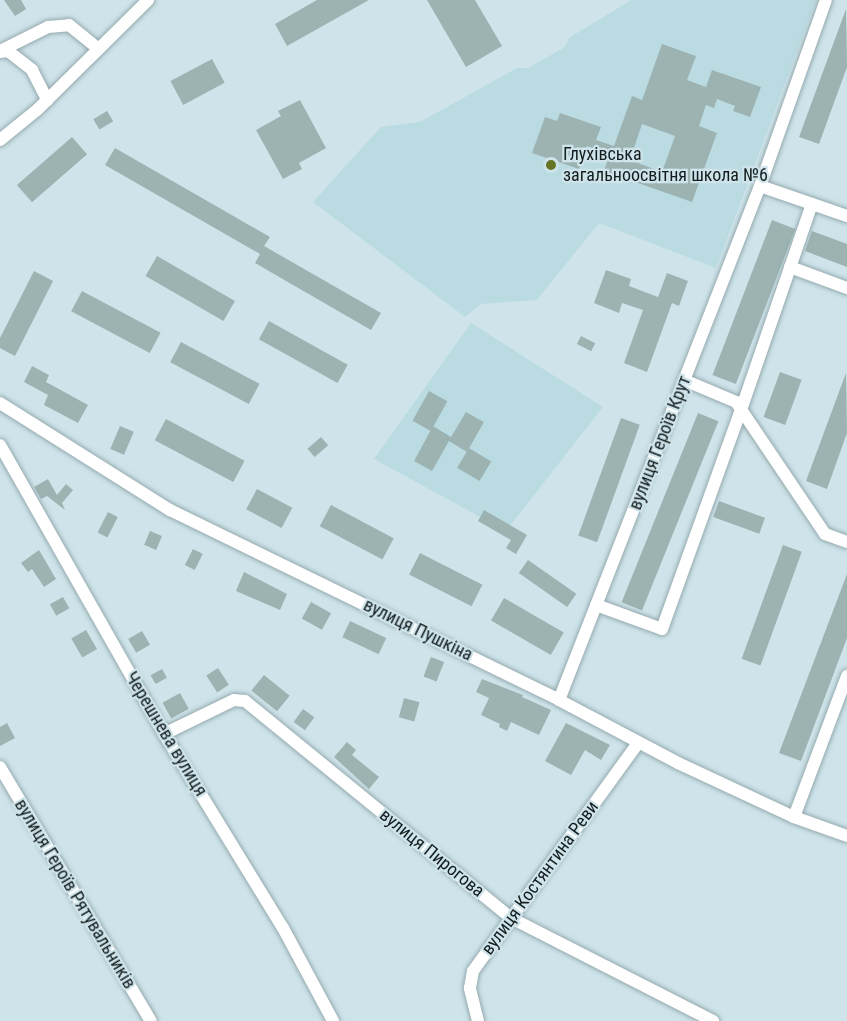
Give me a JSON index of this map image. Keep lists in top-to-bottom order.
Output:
{
  "streets": {
    "street": [
      "вулиця Героїв Крут",
      "вулиця Пушкіна",
      "Черешнева вулиця",
      "вулиця Пирогова",
      "вулиця Костянтина Реви",
      "вулиця Героїв Рятувальників"
    ]
  },
  "crossings": [
    ["вулиця Героїв Крут", "вулиця Пушкіна"],
    ["вулиця Пушкіна", "вулиця Костянтина Реви"],
    ["Черешнева вулиця", "вулиця Пирогова"],
    ["вулиця Пирогова", "вулиця Костянтина Реви"]
  ],
  "places": ["Глухівська загальноосвітня школа №6"]
}
